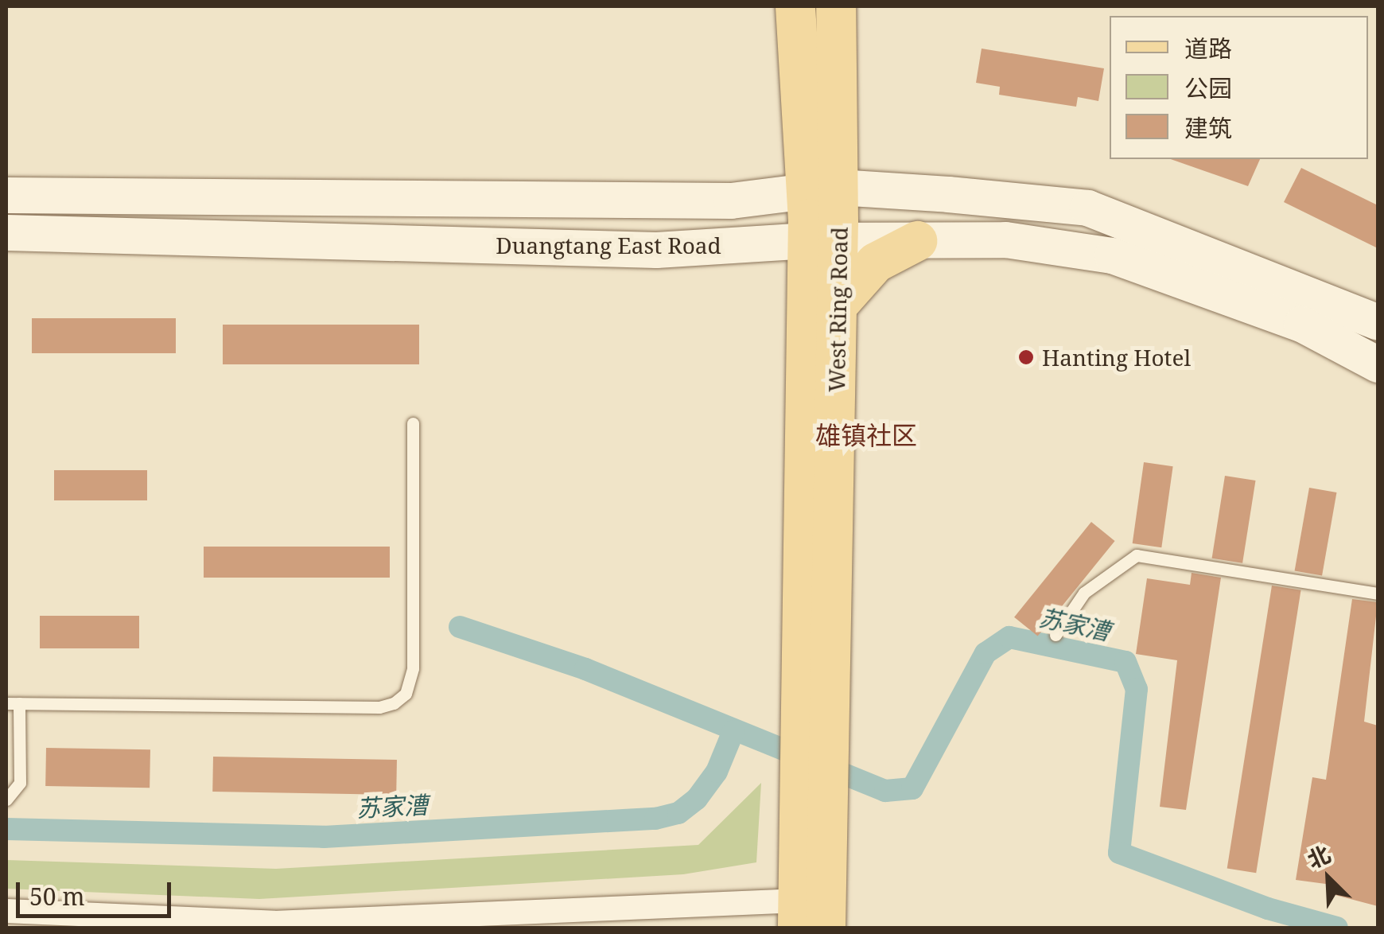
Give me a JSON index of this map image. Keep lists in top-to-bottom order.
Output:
{
  "streets": {
    "main road": ["Duangtang East Road", "West Ring Road"]
  },
  "crossings": [
    ["Duangtang East Road", "West Ring Road"]
  ],
  "districts": ["雄镇社区"],
  "water": ["苏家漕"],
  "places": ["Hanting Hotel"],
  "legend": ["道路", "公园", "建筑"],
  "scale_bar": "50 m",
  "north": "top left"
}
